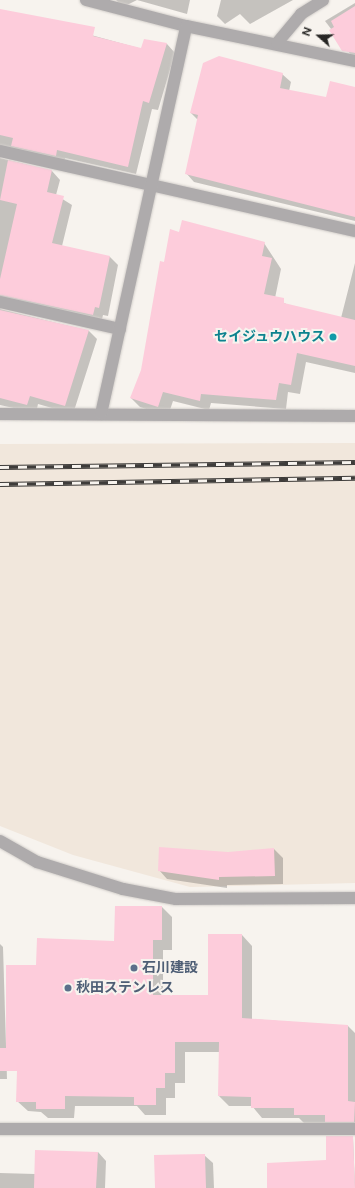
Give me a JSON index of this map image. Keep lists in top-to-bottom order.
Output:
{
  "places": ["セイジュウハウス", "石川建設", "秋田ステンレス"],
  "north": "left"
}
